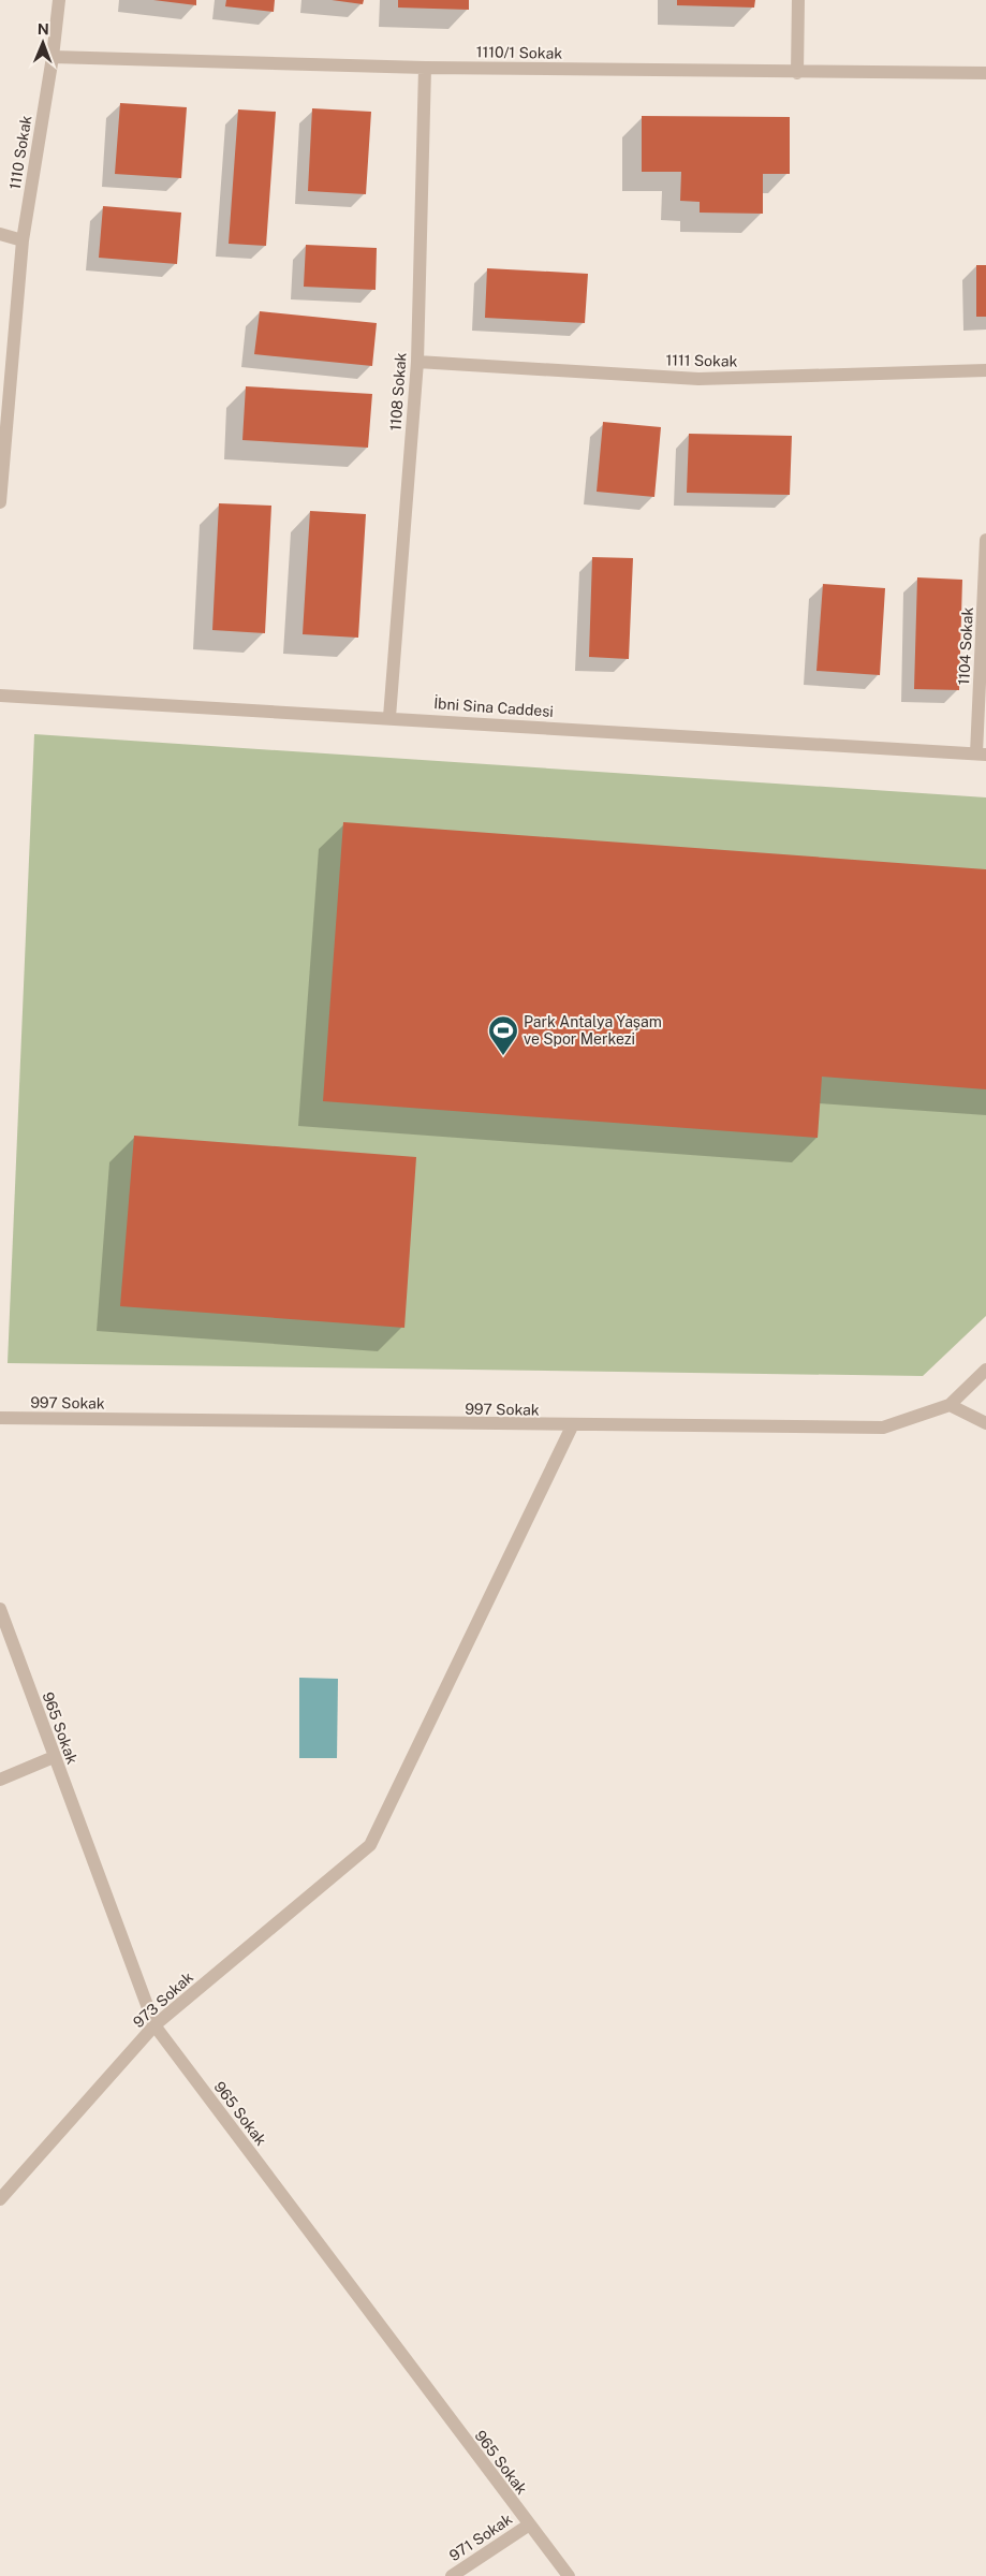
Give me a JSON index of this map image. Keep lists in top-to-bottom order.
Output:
{
  "streets": {
    "street": [
      "1110/1 Sokak",
      "1110 Sokak",
      "1111 Sokak",
      "1108 Sokak",
      "1104 Sokak",
      "İbni Sina Caddesi",
      "997 Sokak",
      "965 Sokak",
      "973 Sokak",
      "971 Sokak"
    ]
  },
  "crossings": [
    ["1110/1 Sokak", "1110 Sokak"],
    ["1110/1 Sokak", "1108 Sokak"],
    ["1111 Sokak", "1108 Sokak"],
    ["1108 Sokak", "İbni Sina Caddesi"],
    ["1104 Sokak", "İbni Sina Caddesi"],
    ["997 Sokak", "973 Sokak"],
    ["965 Sokak", "973 Sokak"],
    ["965 Sokak", "971 Sokak"]
  ],
  "places": {
    "sports": ["Park Antalya Yaşam ve Spor Merkezi"]
  },
  "north": "top"
}
